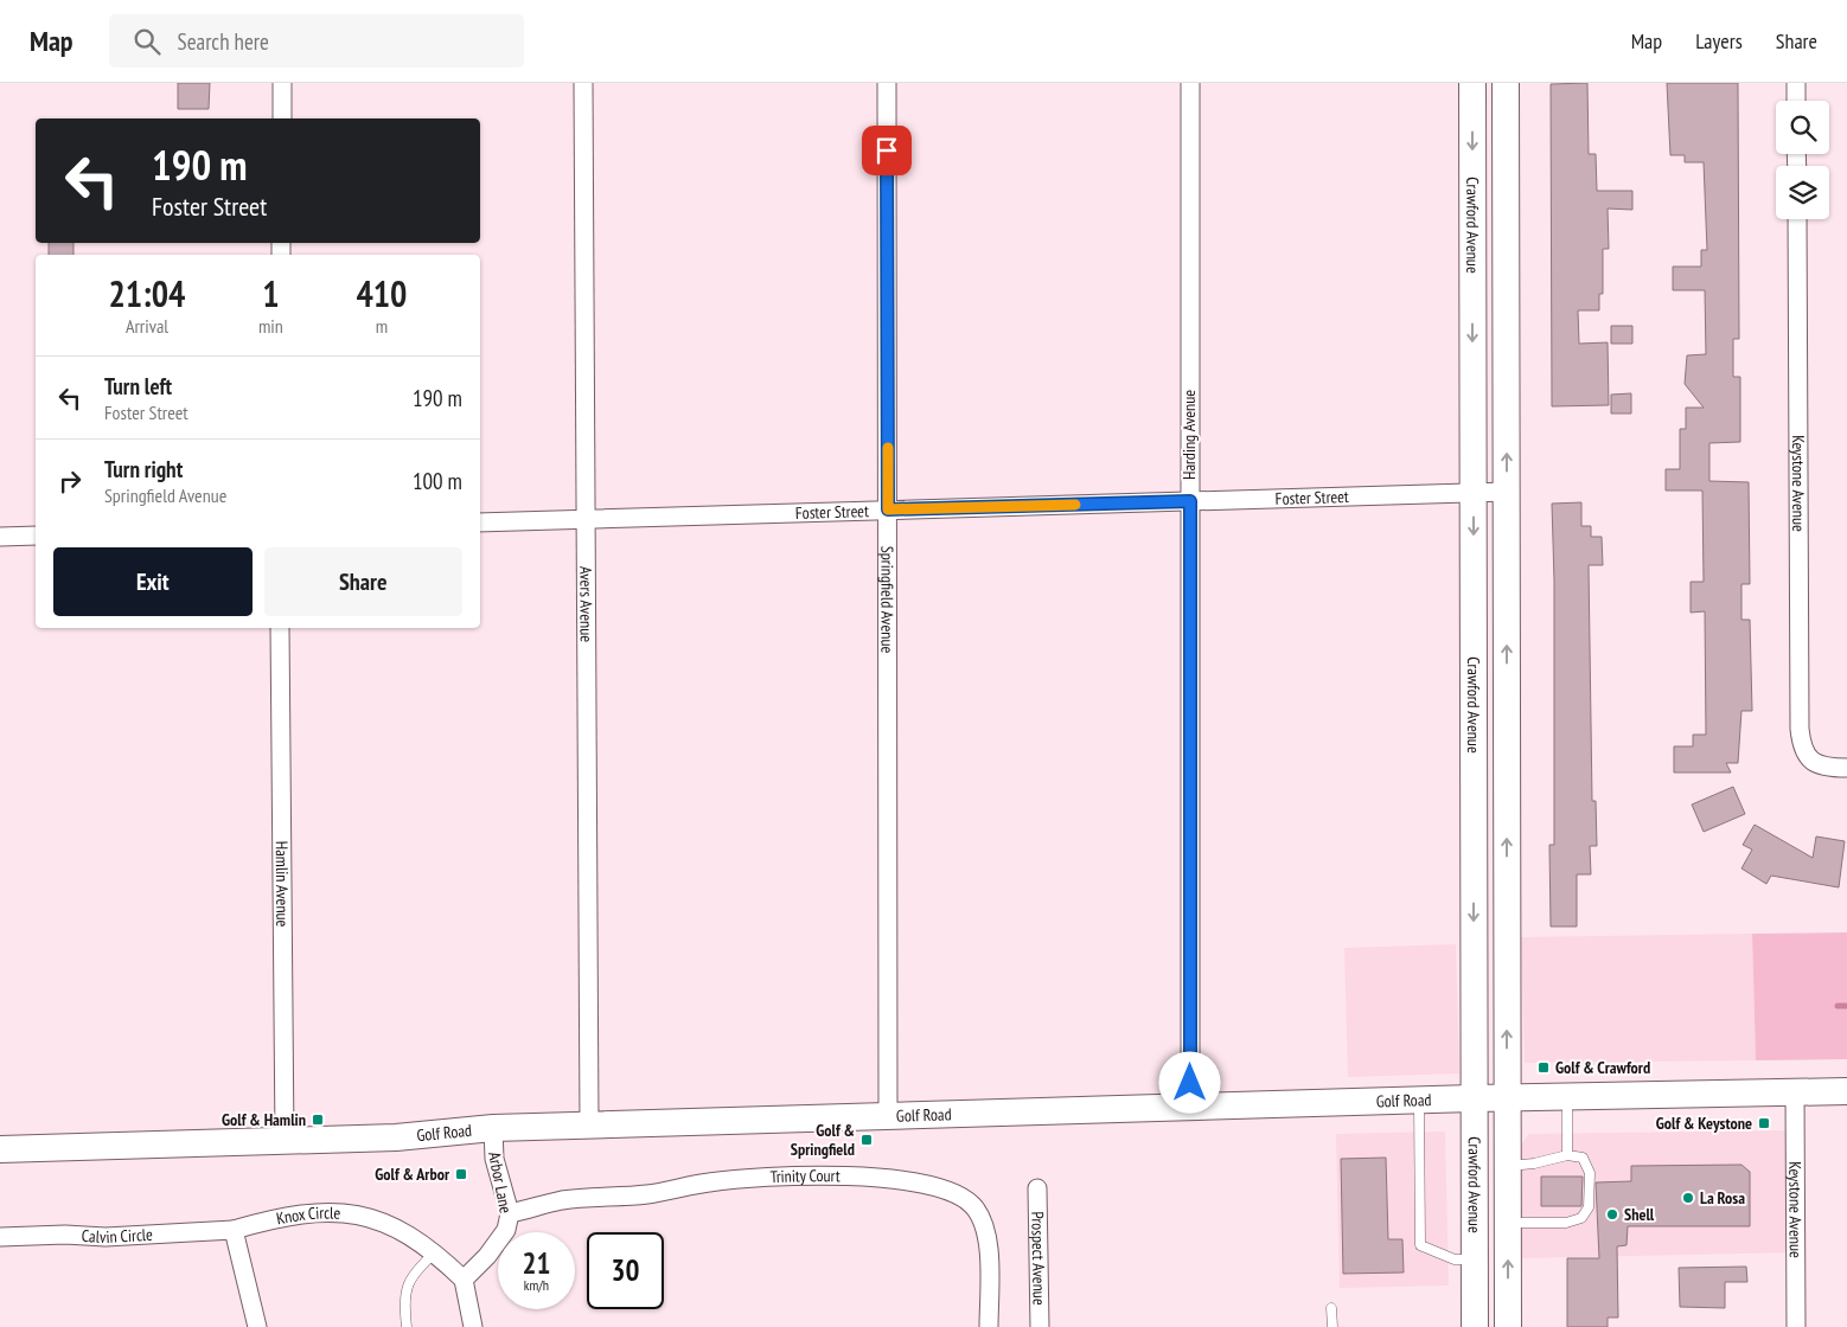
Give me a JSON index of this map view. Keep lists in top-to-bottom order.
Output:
{
  "streets": {
    "main road": ["Crawford Avenue", "Golf Road"],
    "street": [
      "Harding Avenue",
      "Keystone Avenue",
      "Foster Street",
      "Springfield Avenue",
      "Avers Avenue",
      "Hamlin Avenue",
      "Trinity Court",
      "Arbor Lane",
      "Knox Circle",
      "Calvin Circle",
      "Prospect Avenue"
    ]
  },
  "crossings": [
    ["Crawford Avenue", "Foster Street"],
    ["Crawford Avenue", "Golf Road"],
    ["Harding Avenue", "Foster Street"],
    ["Harding Avenue", "Golf Road"],
    ["Keystone Avenue", "Golf Road"],
    ["Foster Street", "Springfield Avenue"],
    ["Foster Street", "Avers Avenue"],
    ["Springfield Avenue", "Golf Road"],
    ["Avers Avenue", "Golf Road"],
    ["Hamlin Avenue", "Golf Road"],
    ["Golf Road", "Arbor Lane"],
    ["Trinity Court", "Arbor Lane"],
    ["Arbor Lane", "Knox Circle"],
    ["Knox Circle", "Calvin Circle"]
  ],
  "places": {
    "transit": [
      "Golf & Crawford",
      "Golf & Hamlin",
      "Golf & Keystone",
      "Golf & Springfield",
      "Golf & Arbor"
    ],
    "other": ["La Rosa", "Shell"]
  },
  "page": {
    "header": "Map",
    "search": "Search here",
    "nav": ["Map", "Layers", "Share"],
    "turn": ["190 m", "Foster Street"],
    "eta": [
      "21:04",
      "Arrival",
      "1",
      "min",
      "410",
      "m"
    ],
    "list": [
      {
        "name": "Turn left",
        "note": "Foster Street",
        "value": "190 m"
      },
      {
        "name": "Turn right",
        "note": "Springfield Avenue",
        "value": "100 m"
      }
    ],
    "buttons": ["Exit", "Share"],
    "speed": "21 km/h",
    "limit": "30"
  }
}
